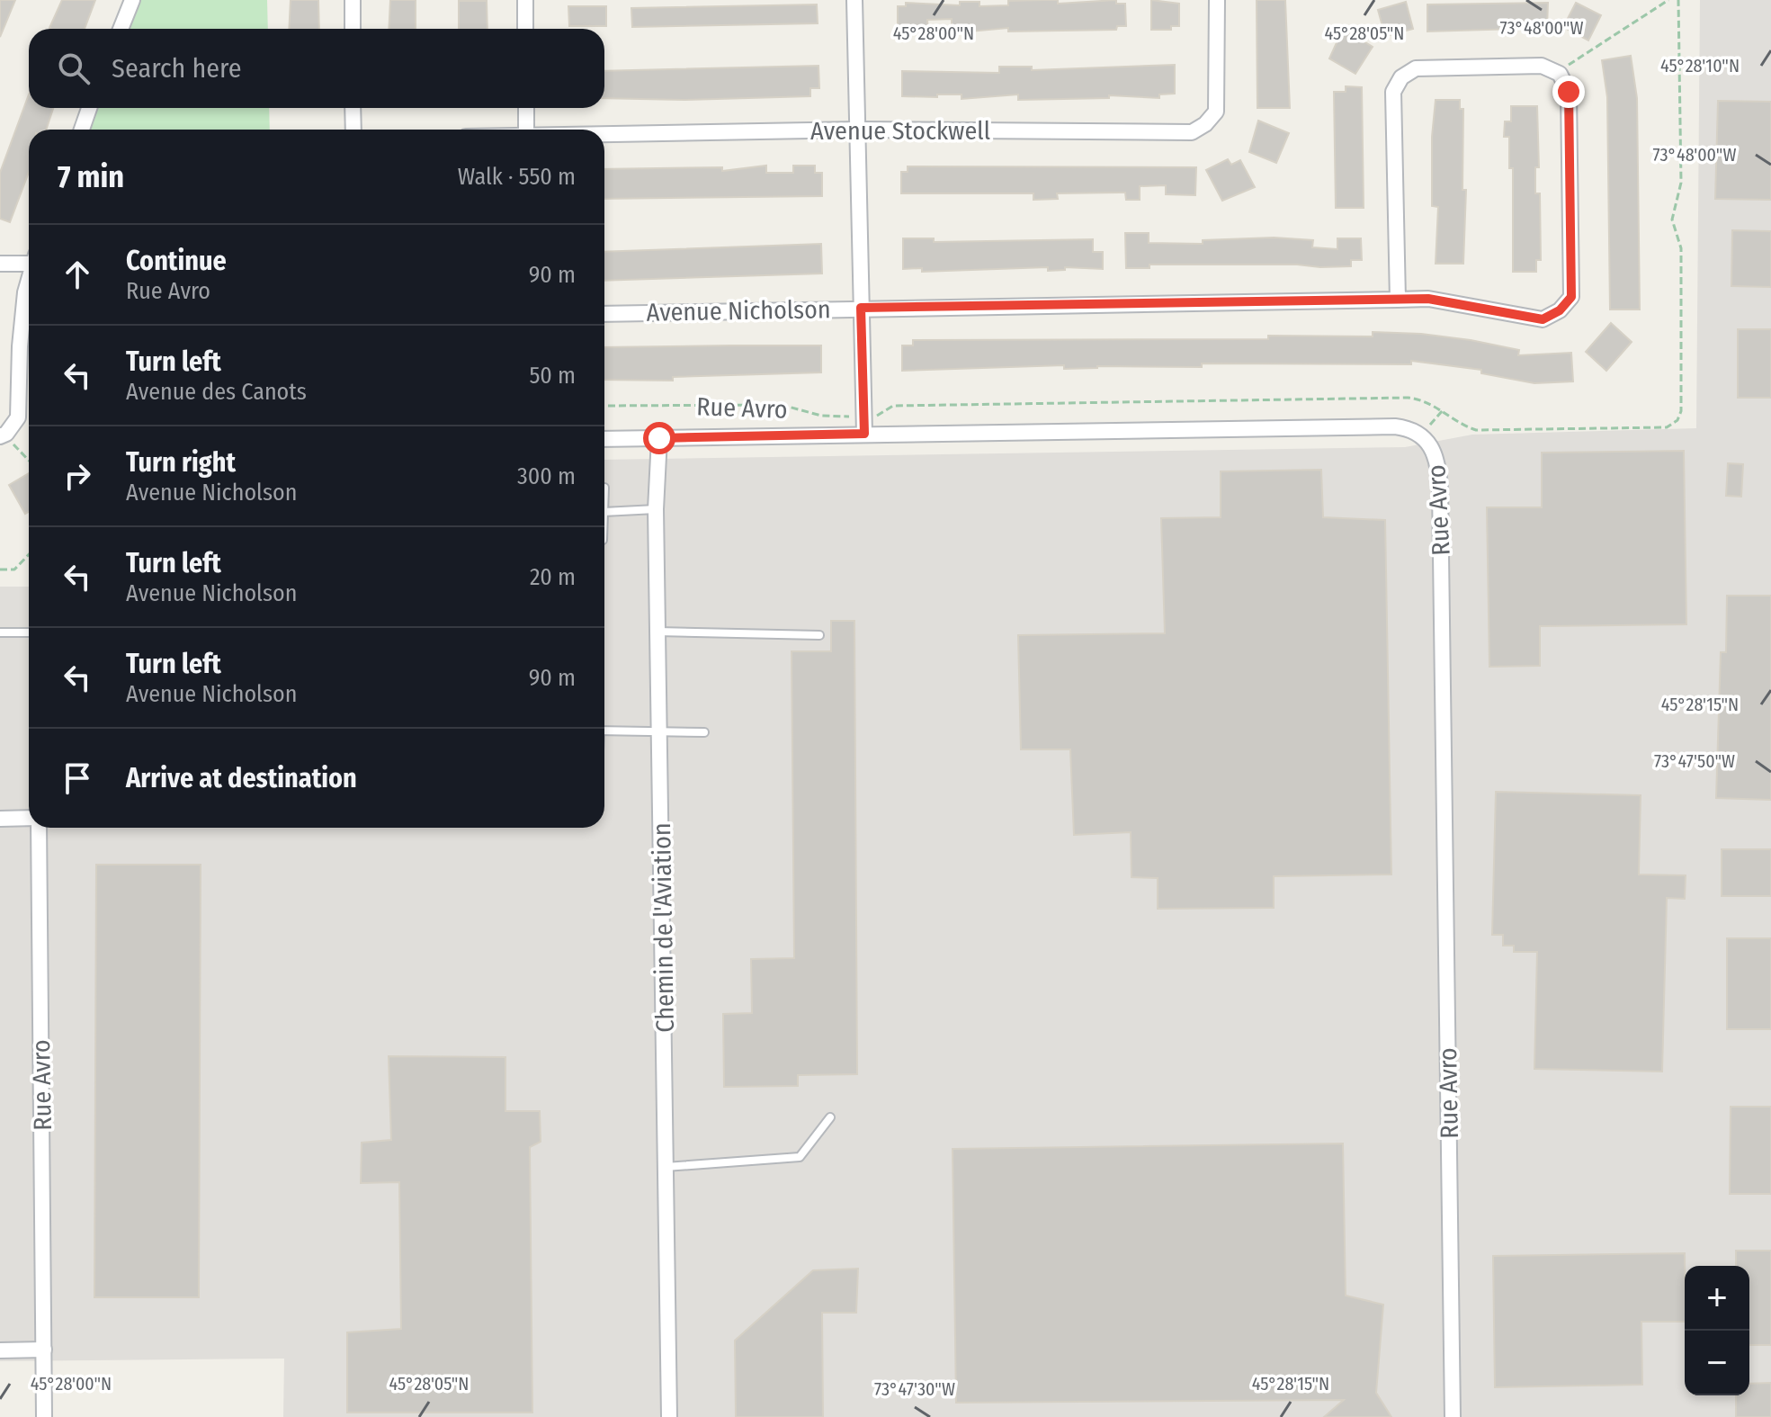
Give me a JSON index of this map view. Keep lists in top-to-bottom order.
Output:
{
  "streets": {
    "street": [
      "Avenue Stockwell",
      "Avenue Nicholson",
      "Rue Avro",
      "Chemin de l'Aviation"
    ]
  },
  "crossings": [
    ["Rue Avro", "Chemin de l'Aviation"]
  ],
  "page": {
    "search": "Search here",
    "heading": ["7 min", "Walk · 550 m"],
    "list": [
      ["Continue", "Rue Avro", "90 m"],
      ["Turn left", "Avenue des Canots", "50 m"],
      ["Turn right", "Avenue Nicholson", "300 m"],
      ["Turn left", "Avenue Nicholson", "20 m"],
      ["Turn left", "Avenue Nicholson", "90 m"],
      "Arrive at destination"
    ],
    "map_buttons": ["+", "−"]
  },
  "coordinates": [
    "73°48'00\"W",
    "45°28'00\"N",
    "45°28'05\"N",
    "45°28'10\"N",
    "45°28'15\"N",
    "73°47'50\"W",
    "73°47'30\"W"
  ]
}
